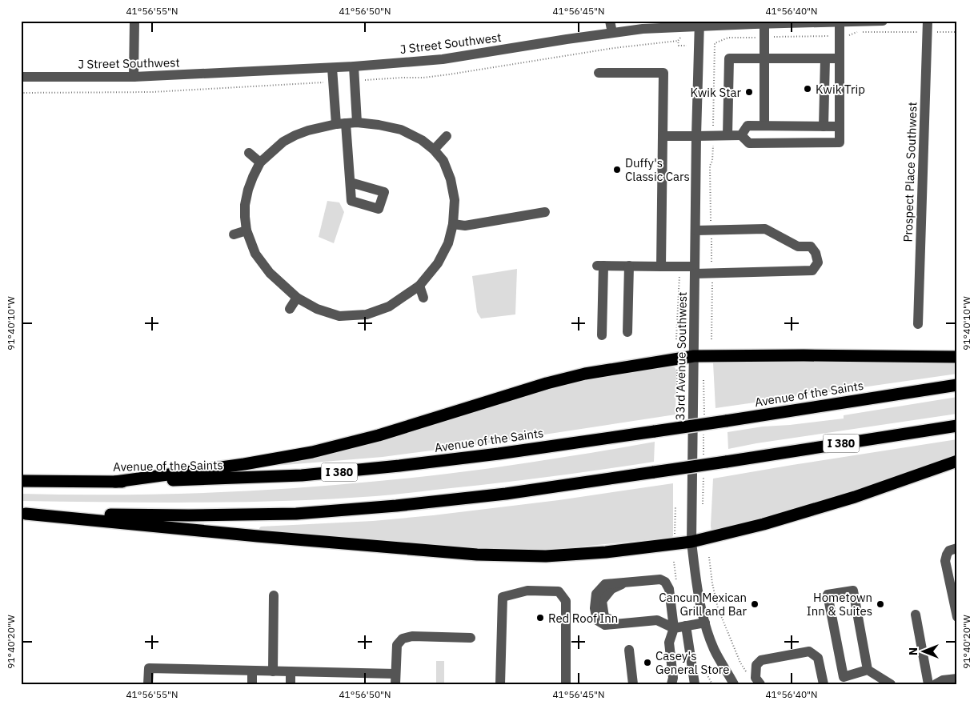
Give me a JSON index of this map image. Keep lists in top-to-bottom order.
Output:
{
  "streets": {
    "highway": ["Avenue of the Saints", "I 380"],
    "street": ["J Street Southwest", "Prospect Place Southwest", "33rd Avenue Southwest"]
  },
  "crossings": [
    ["J Street Southwest", "33rd Avenue Southwest"]
  ],
  "places": [
    "Kwik Trip",
    "Kwik Star",
    "Duffy's Classic Cars",
    "Cancun Mexican Grill and Bar",
    "Hometown Inn & Suites",
    "Red Roof Inn",
    "Casey's General Store"
  ],
  "north": "left",
  "coordinates": [
    "41°56'55\"N",
    "41°56'50\"N",
    "41°56'45\"N",
    "41°56'40\"N",
    "91°40'10\"W",
    "91°40'20\"W"
  ]
}
